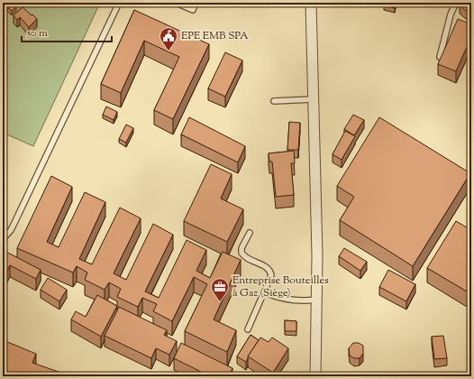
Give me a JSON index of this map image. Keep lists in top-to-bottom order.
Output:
{
  "places": {
    "public building": ["EPE EMB SPA"],
    "office": ["Entreprise Bouteilles à Gaz (Siège)"]
  },
  "scale_bar": "50 m"
}
